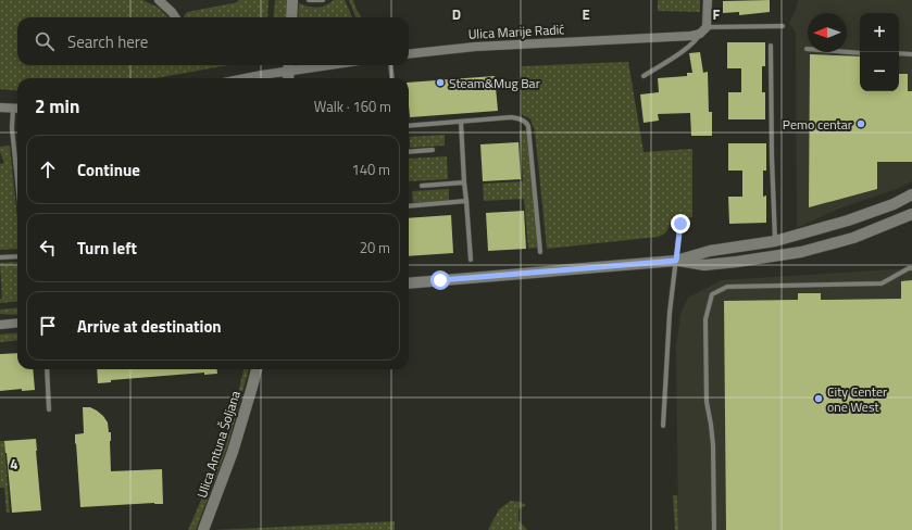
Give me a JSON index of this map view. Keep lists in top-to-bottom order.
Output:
{
  "streets": {
    "street": ["Ulica Marije Radić", "Ulica Antuna Šoljana"]
  },
  "places": ["Steam&Mug Bar", "Pemo centar", "City Center one West"],
  "north": "left",
  "page": {
    "map_buttons": ["+", "−"],
    "search": "Search here",
    "heading": ["2 min", "Walk · 160 m"],
    "list": [
      ["Continue", "140 m"],
      ["Turn left", "20 m"],
      "Arrive at destination"
    ]
  },
  "grid": {
    "columns": ["D", "E", "F"],
    "rows": ["4"]
  }
}
